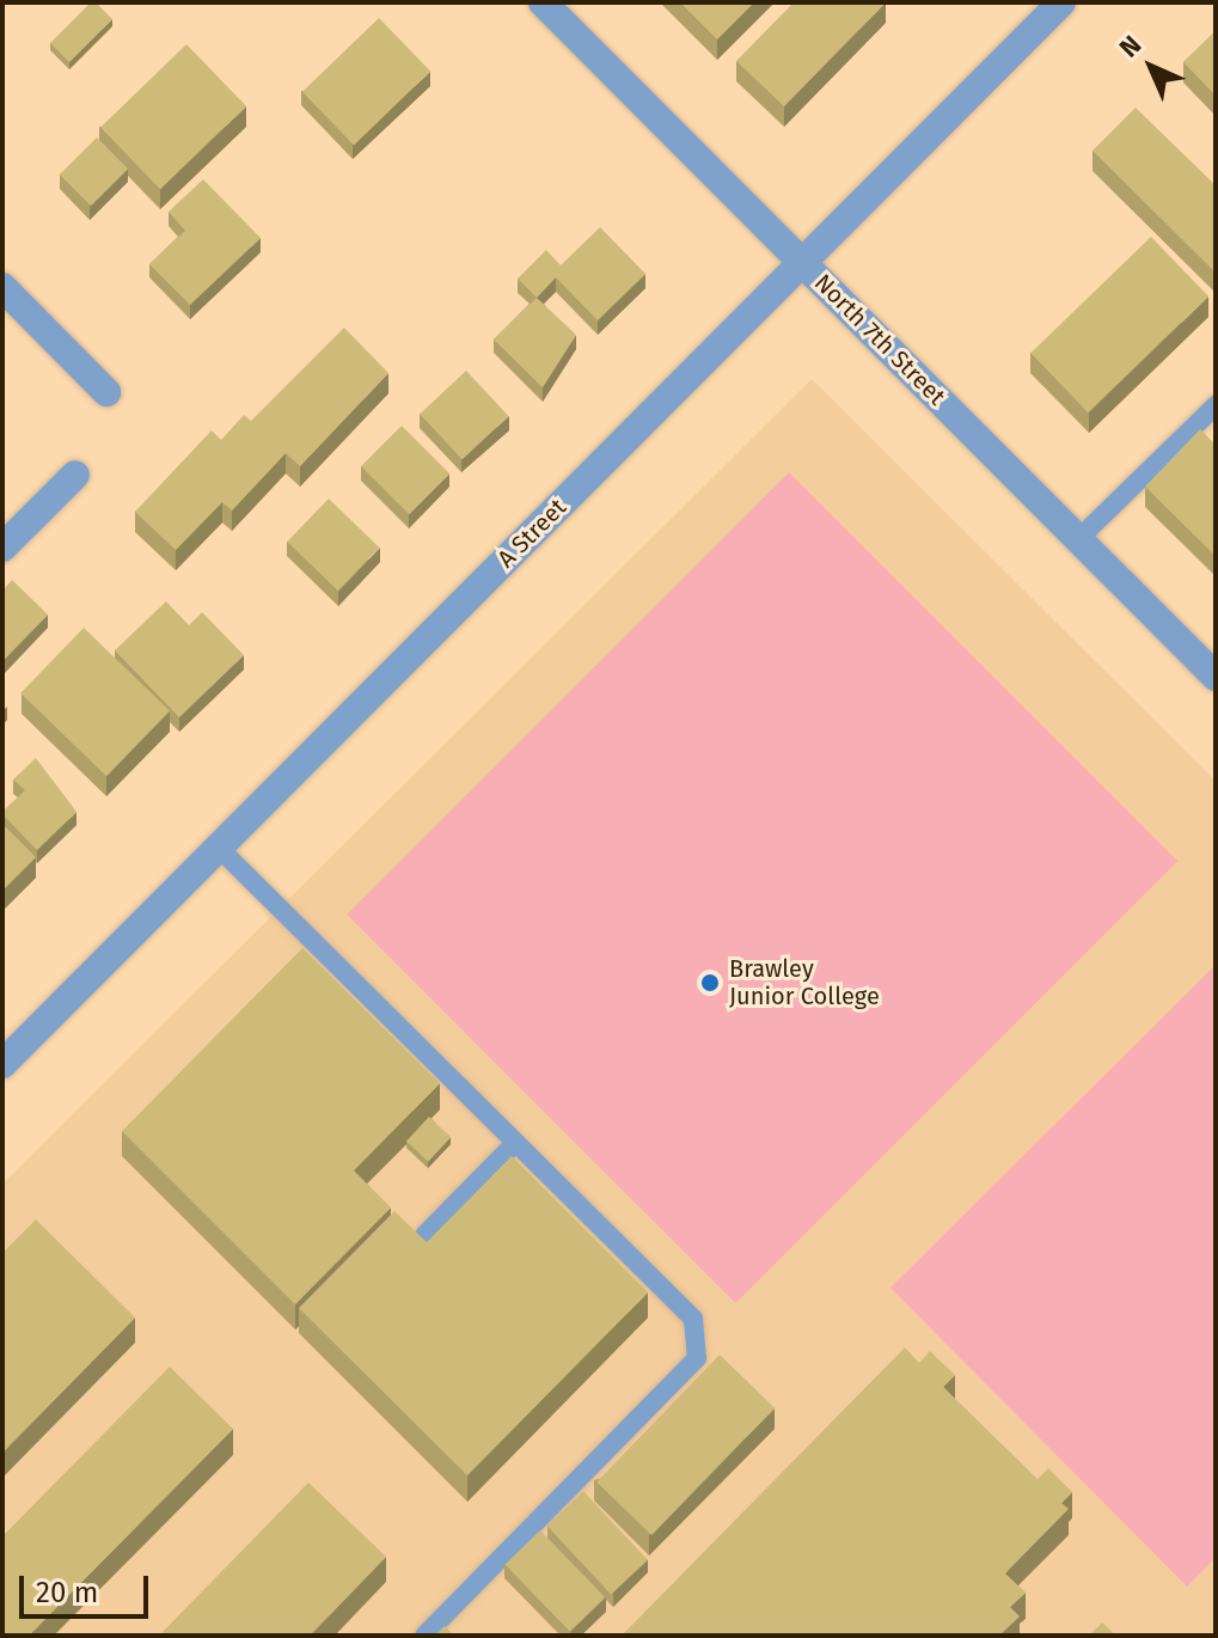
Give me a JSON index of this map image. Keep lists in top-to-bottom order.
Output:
{
  "streets": {
    "street": ["North 7th Street", "A Street"]
  },
  "crossings": [
    ["North 7th Street", "A Street"]
  ],
  "places": ["Brawley Junior College"],
  "scale_bar": "20 m",
  "north": "top left"
}
